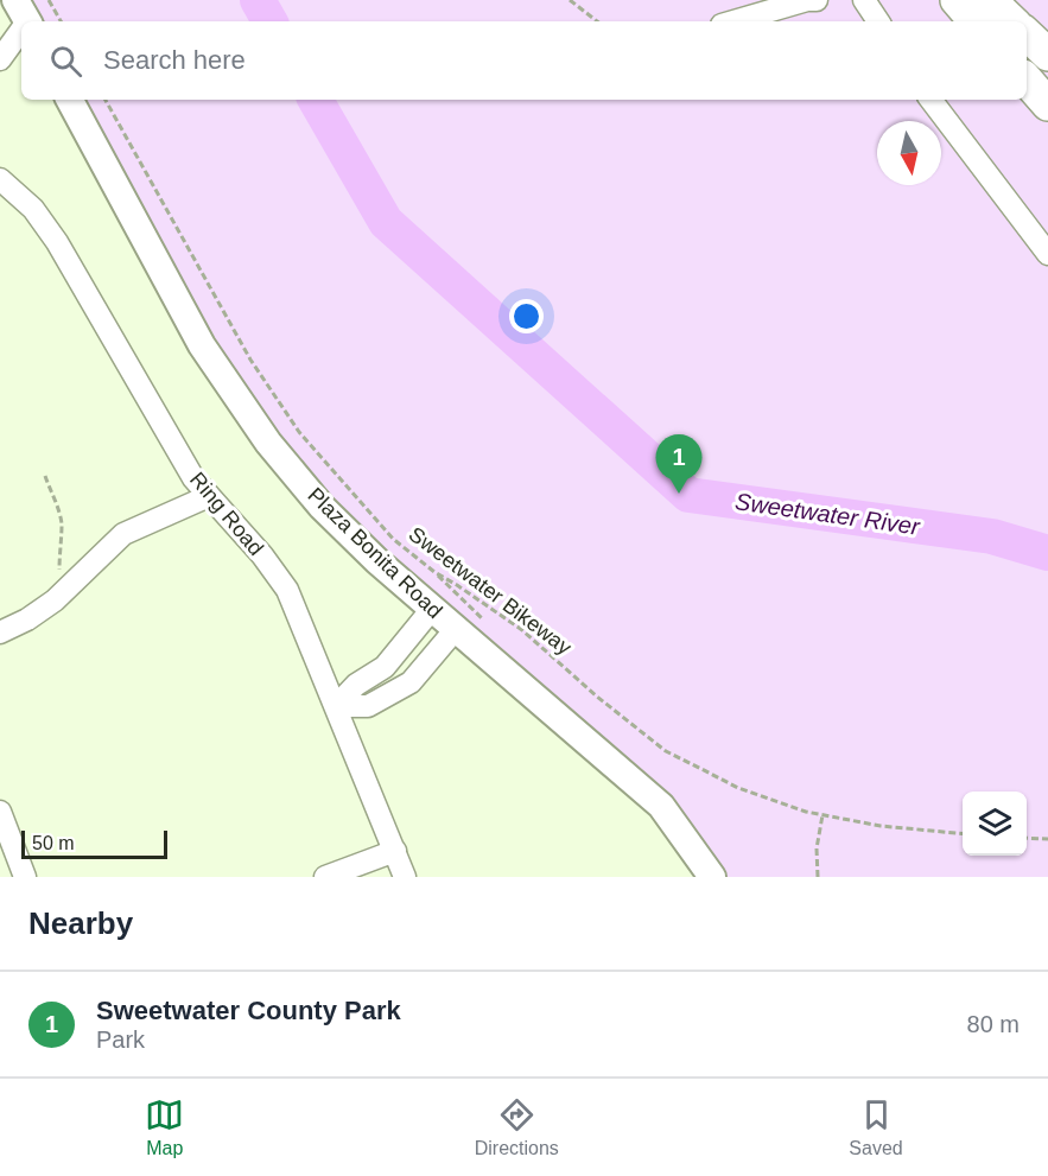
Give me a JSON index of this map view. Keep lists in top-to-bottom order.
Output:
{
  "streets": {
    "main road": ["Plaza Bonita Road"],
    "lane": ["Ring Road"],
    "path": ["Sweetwater Bikeway"]
  },
  "water": ["Sweetwater River"],
  "scale_bar": "50 m",
  "north": "bottom",
  "page": {
    "search": "Search here",
    "pins": "1",
    "scale": "50 m",
    "heading": "Nearby",
    "list": [
      {
        "mark": "1",
        "name": "Sweetwater County Park",
        "note": "Park",
        "value": "80 m"
      }
    ],
    "nav": ["Map", "Directions", "Saved"]
  }
}
